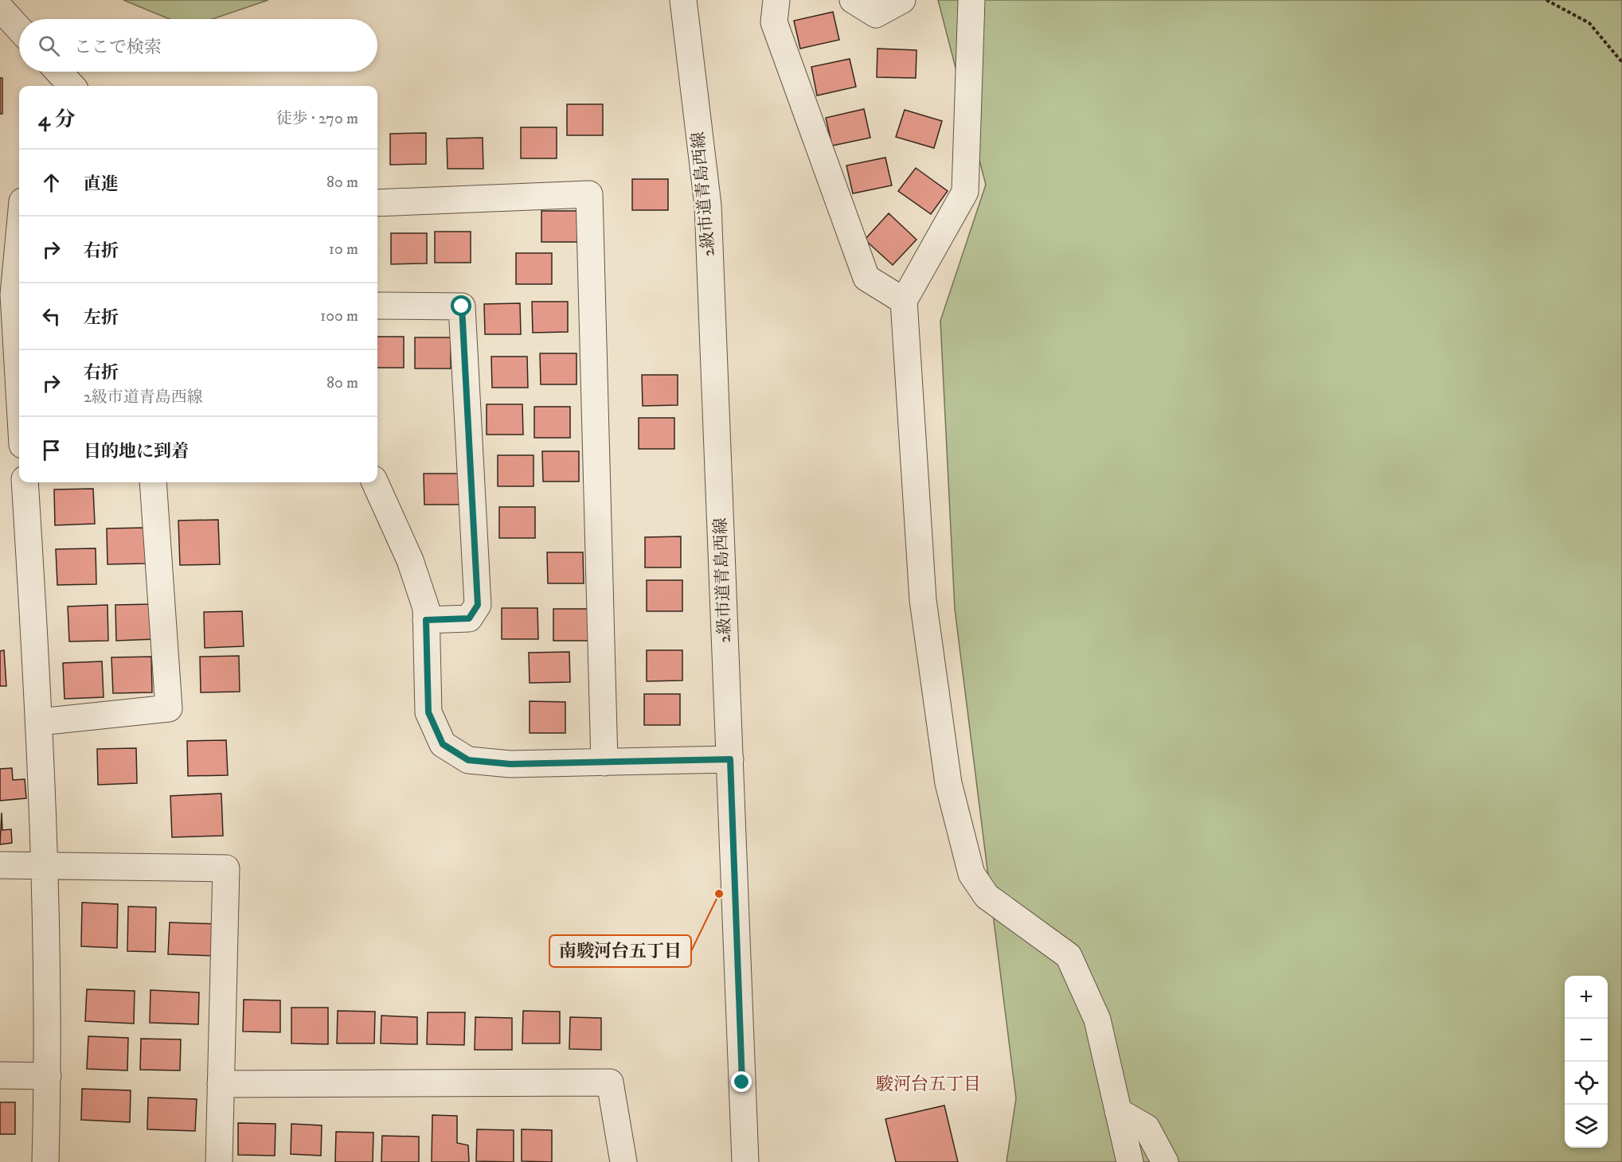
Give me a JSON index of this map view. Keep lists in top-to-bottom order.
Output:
{
  "streets": {
    "street": ["2級市道青島西線"]
  },
  "districts": ["駿河台五丁目"],
  "places": ["南駿河台五丁目"],
  "page": {
    "search": "ここで検索",
    "heading": ["4 分", "徒歩 · 270 m"],
    "list": [
      ["直進", "80 m"],
      ["右折", "10 m"],
      ["左折", "100 m"],
      ["右折", "2級市道青島西線", "80 m"],
      "目的地に到着"
    ],
    "map_buttons": ["+", "−"]
  }
}
